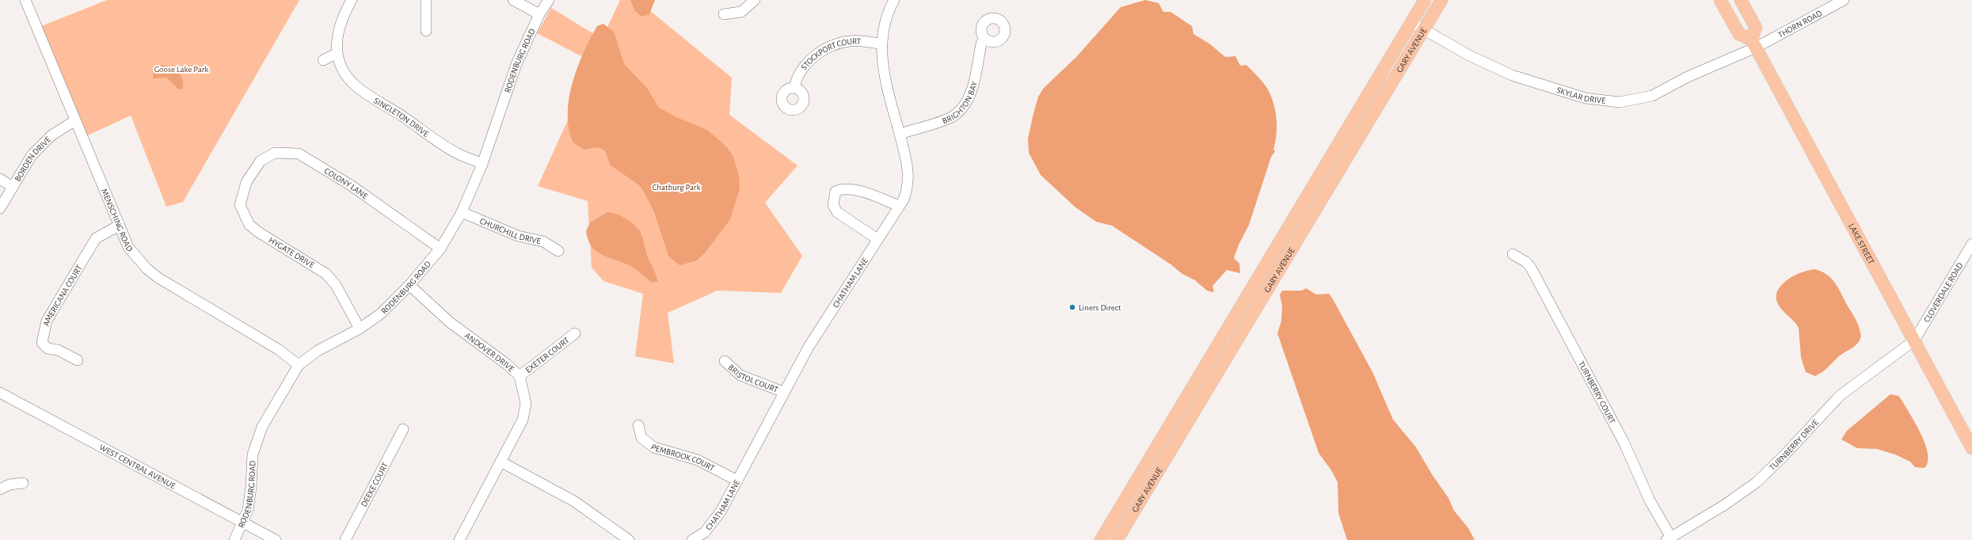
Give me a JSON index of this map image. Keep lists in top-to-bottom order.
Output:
{
  "streets": {
    "main road": ["GARY AVENUE", "LAKE STREET"],
    "street": [
      "THORN ROAD",
      "STOCKPORT COURT",
      "RODENBURG ROAD",
      "SKYLAR DRIVE",
      "BRIGHTON BAY",
      "SINGLETON DRIVE",
      "BORDEN DRIVE",
      "COLONY LANE",
      "MENSCHING ROAD",
      "CHURCHILL DRIVE",
      "HYGATE DRIVE",
      "CHATHAM LANE",
      "CLOVERDALE ROAD",
      "AMERICANA COURT",
      "ANDOVER DRIVE",
      "EXETER COURT",
      "BRISTOL COURT",
      "TURNBERRY COURT",
      "TURNBERRY DRIVE",
      "PEMBROOK COURT",
      "WEST CENTRAL AVENUE",
      "DEEKE COURT"
    ]
  },
  "crossings": [
    ["THORN ROAD", "SKYLAR DRIVE"],
    ["THORN ROAD", "LAKE STREET"],
    ["GARY AVENUE", "SKYLAR DRIVE"],
    ["STOCKPORT COURT", "CHATHAM LANE"],
    ["RODENBURG ROAD", "SINGLETON DRIVE"],
    ["RODENBURG ROAD", "COLONY LANE"],
    ["RODENBURG ROAD", "MENSCHING ROAD"],
    ["RODENBURG ROAD", "CHURCHILL DRIVE"],
    ["RODENBURG ROAD", "HYGATE DRIVE"],
    ["RODENBURG ROAD", "ANDOVER DRIVE"],
    ["RODENBURG ROAD", "WEST CENTRAL AVENUE"],
    ["SKYLAR DRIVE", "LAKE STREET"],
    ["BRIGHTON BAY", "CHATHAM LANE"],
    ["BORDEN DRIVE", "MENSCHING ROAD"],
    ["COLONY LANE", "HYGATE DRIVE"],
    ["MENSCHING ROAD", "AMERICANA COURT"],
    ["LAKE STREET", "CLOVERDALE ROAD"],
    ["LAKE STREET", "TURNBERRY DRIVE"],
    ["CHATHAM LANE", "BRISTOL COURT"],
    ["CHATHAM LANE", "PEMBROOK COURT"],
    ["CLOVERDALE ROAD", "TURNBERRY DRIVE"],
    ["ANDOVER DRIVE", "EXETER COURT"],
    ["TURNBERRY COURT", "TURNBERRY DRIVE"]
  ],
  "parks": ["Goose Lake Park", "Chatburg Park"],
  "places": ["Liners Direct"]
}
